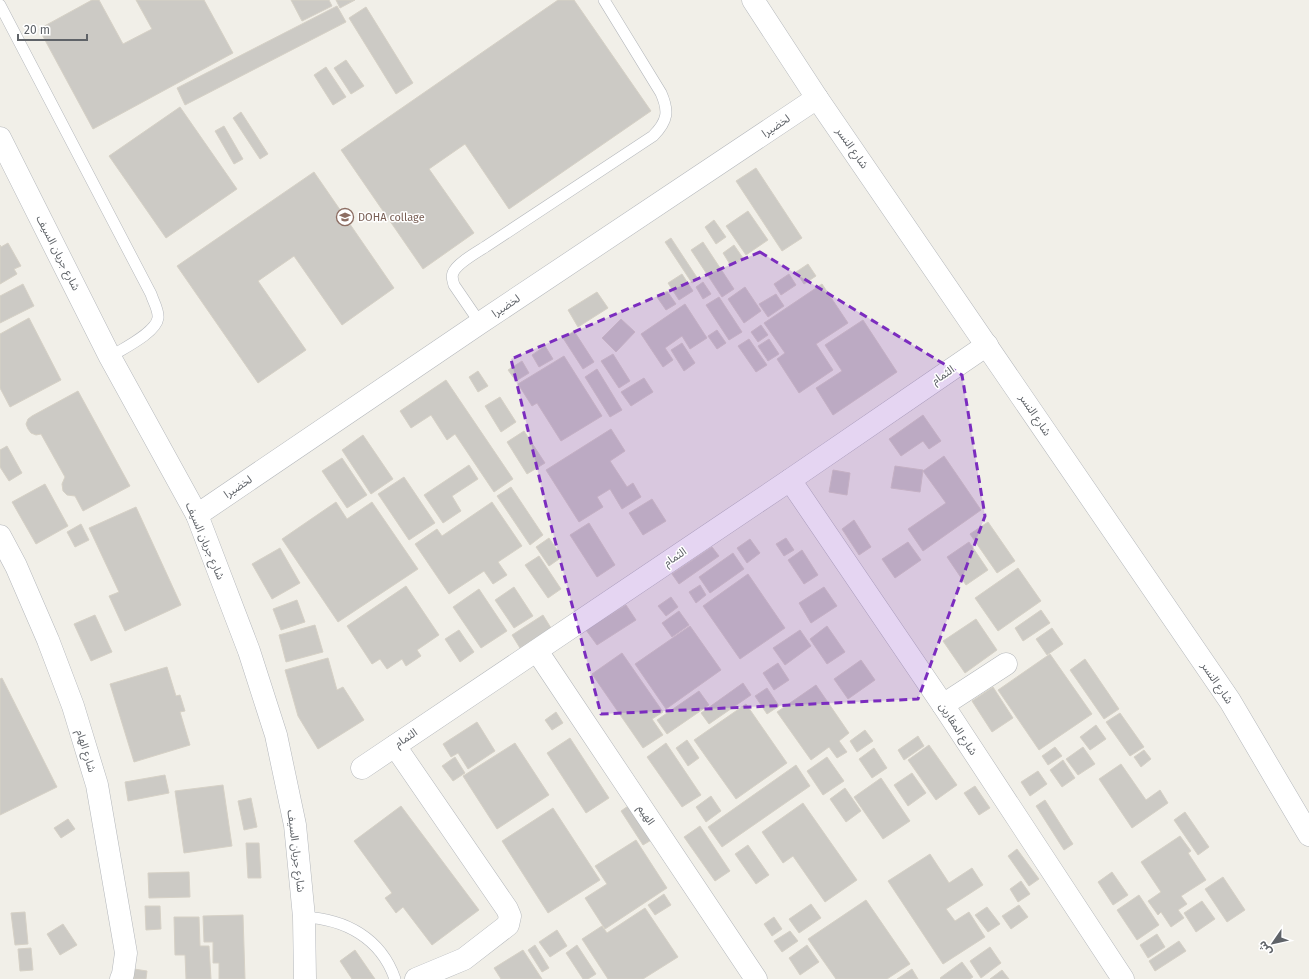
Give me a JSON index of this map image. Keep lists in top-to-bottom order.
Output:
{
  "streets": {
    "street": [
      "لخضيرا",
      "شارع النسر",
      "شارع جريان السيف",
      "الثمام",
      "شارع المقارين",
      "شارع الهام",
      "الهيم"
    ]
  },
  "crossings": [
    ["لخضيرا", "شارع النسر"],
    ["لخضيرا", "شارع جريان السيف"],
    ["شارع النسر", "الثمام"],
    ["الثمام", "شارع المقارين"],
    ["الثمام", "الهيم"]
  ],
  "places": {
    "school or university": ["DOHA collage"]
  },
  "scale_bar": "20 m",
  "north": "bottom left"
}
